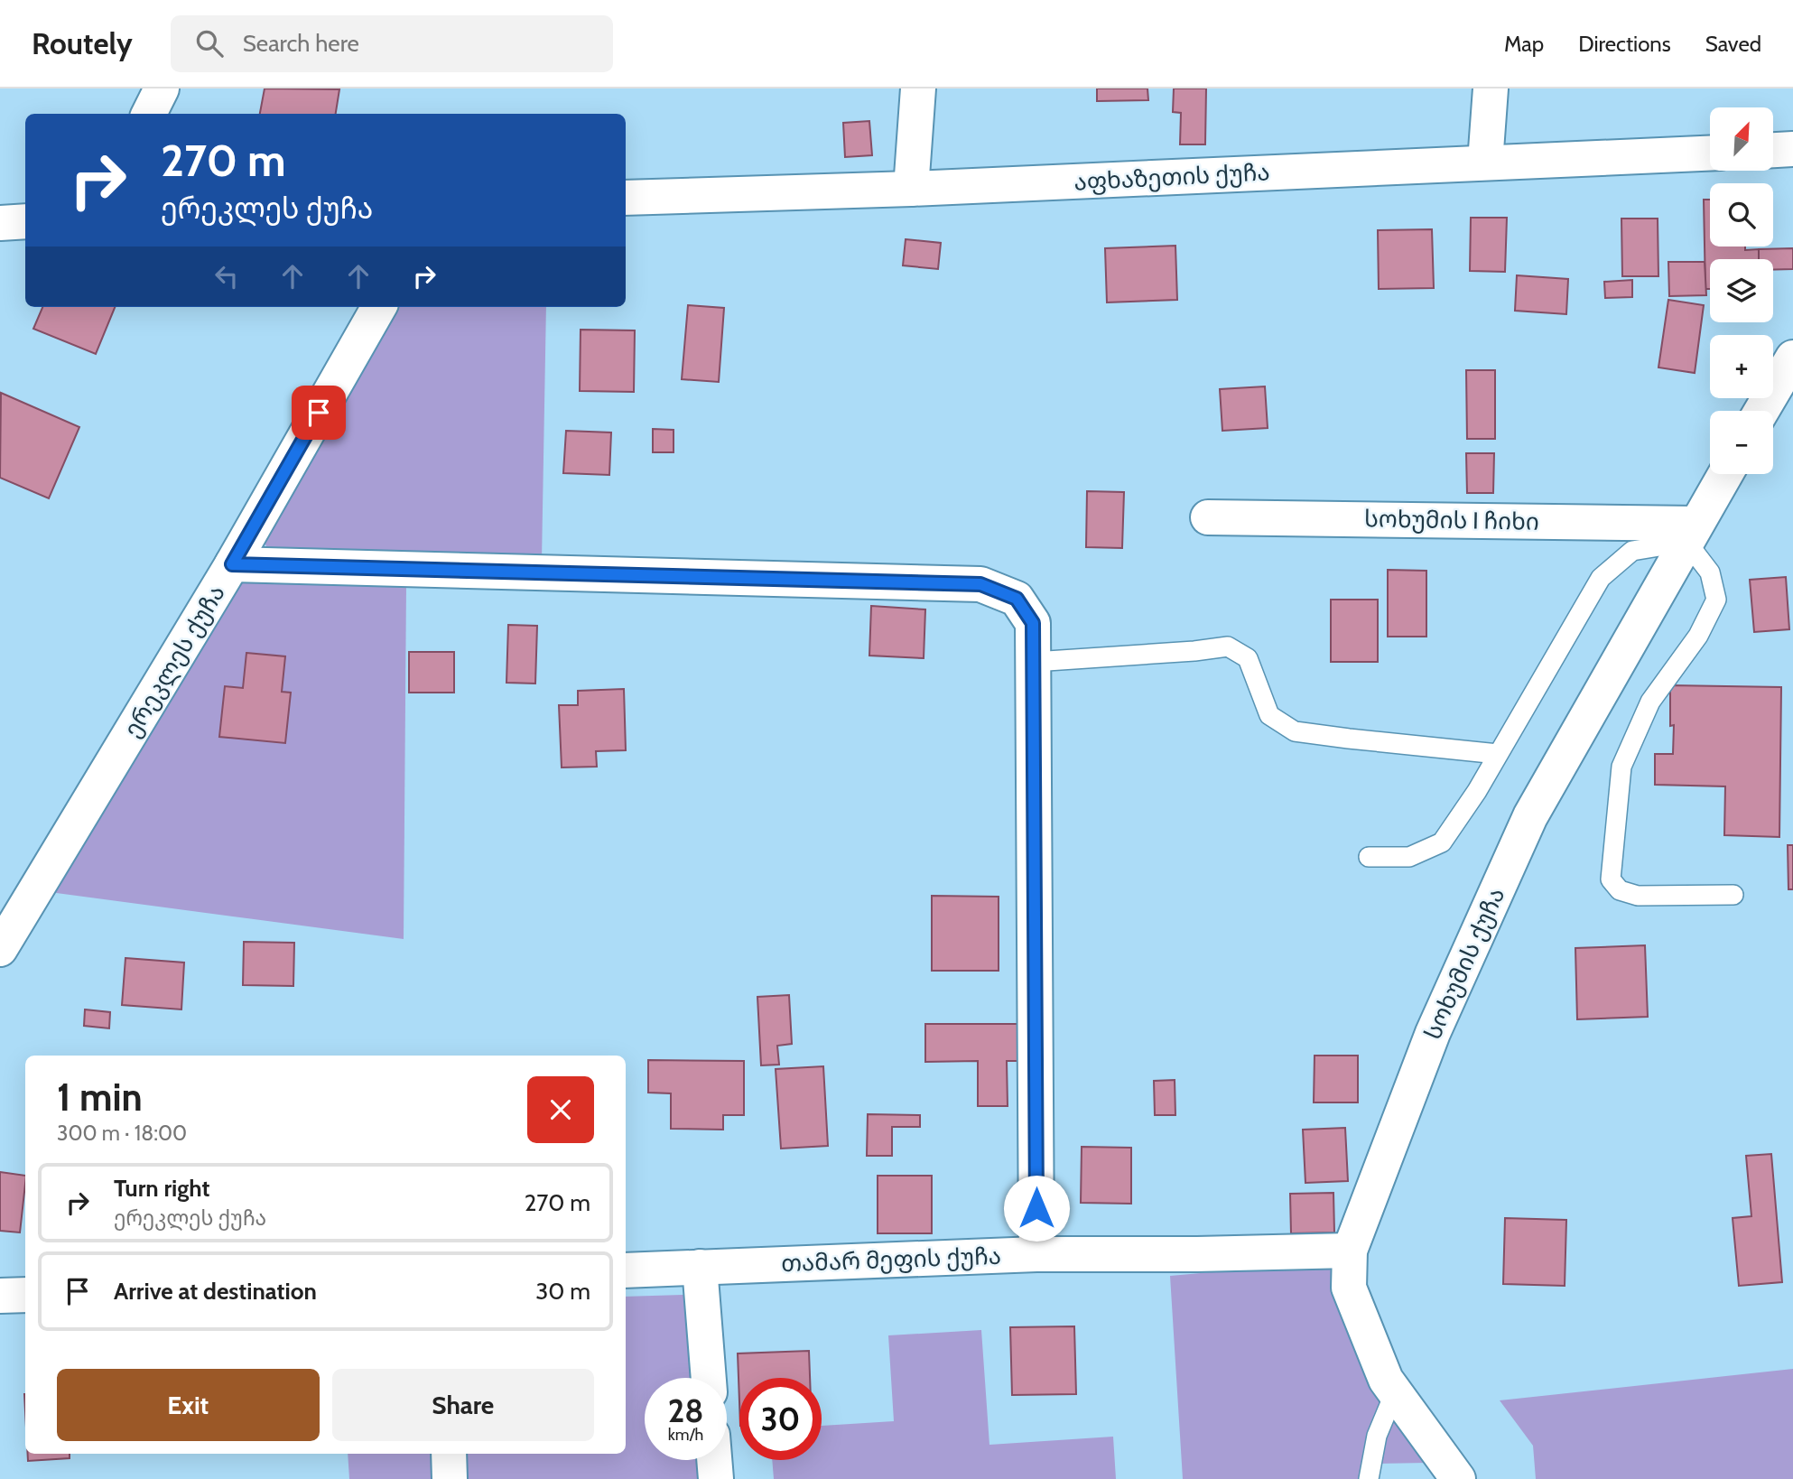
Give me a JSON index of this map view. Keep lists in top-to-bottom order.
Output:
{
  "streets": {
    "street": [
      "აფხაზეთის ქუჩა",
      "სოხუმის I ჩიხი",
      "ერეკლეს ქუჩა",
      "სოხუმის ქუჩა",
      "თამარ მეფის ქუჩა"
    ]
  },
  "crossings": [
    ["სოხუმის I ჩიხი", "სოხუმის ქუჩა"],
    ["სოხუმის ქუჩა", "თამარ მეფის ქუჩა"]
  ],
  "north": "top right",
  "page": {
    "header": "Routely",
    "search": "Search here",
    "nav": ["Map", "Directions", "Saved"],
    "map_buttons": ["+", "−"],
    "turn": ["270 m", "ერეკლეს ქუჩა"],
    "heading": ["1 min", "300 m · 18:00"],
    "list": [
      {
        "name": "Turn right",
        "note": "ერეკლეს ქუჩა",
        "value": "270 m"
      },
      {
        "name": "Arrive at destination",
        "value": "30 m"
      }
    ],
    "buttons": ["Exit", "Share"],
    "speed": "28 km/h",
    "limit": "30"
  }
}
